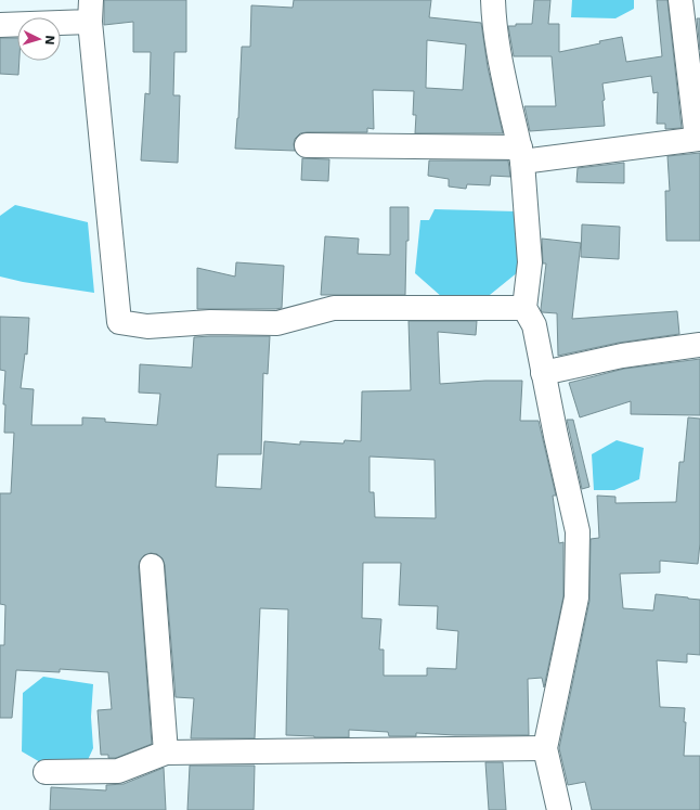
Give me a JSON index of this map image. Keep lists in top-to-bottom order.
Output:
{
  "north": "right"
}
